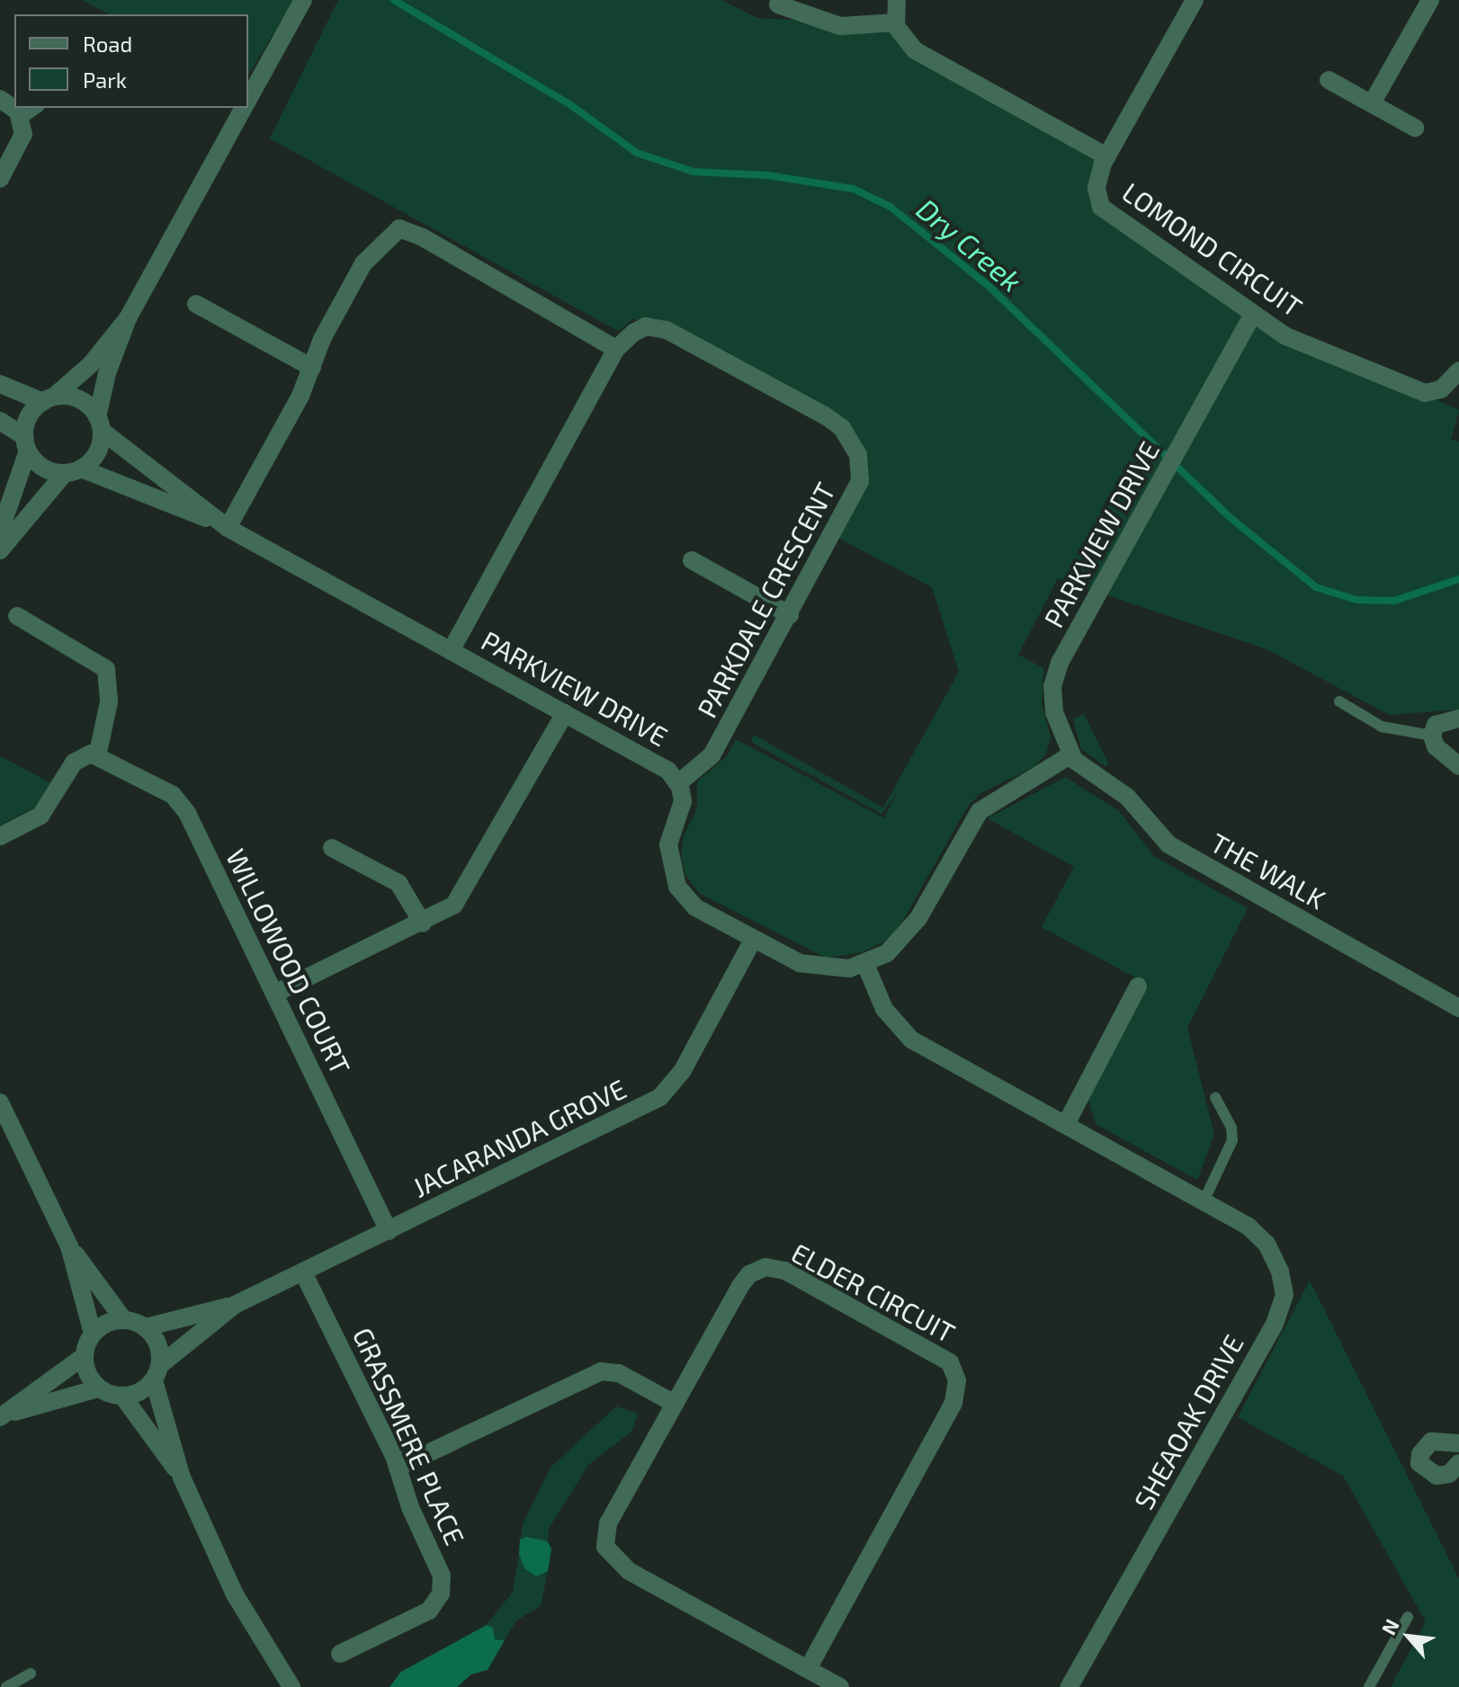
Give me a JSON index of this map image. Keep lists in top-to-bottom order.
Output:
{
  "streets": {
    "street": [
      "LOMOND CIRCUIT",
      "PARKVIEW DRIVE",
      "PARKDALE CRESCENT",
      "THE WALK",
      "WILLOWOOD COURT",
      "JACARANDA GROVE",
      "ELDER CIRCUIT",
      "SHEAOAK DRIVE",
      "GRASSMERE PLACE"
    ]
  },
  "crossings": [
    ["LOMOND CIRCUIT", "PARKVIEW DRIVE"],
    ["PARKVIEW DRIVE", "PARKDALE CRESCENT"],
    ["PARKVIEW DRIVE", "THE WALK"],
    ["PARKVIEW DRIVE", "JACARANDA GROVE"],
    ["PARKVIEW DRIVE", "SHEAOAK DRIVE"],
    ["WILLOWOOD COURT", "JACARANDA GROVE"],
    ["JACARANDA GROVE", "GRASSMERE PLACE"]
  ],
  "water": ["Dry Creek"],
  "legend": ["Road", "Park"],
  "north": "top left"
}
